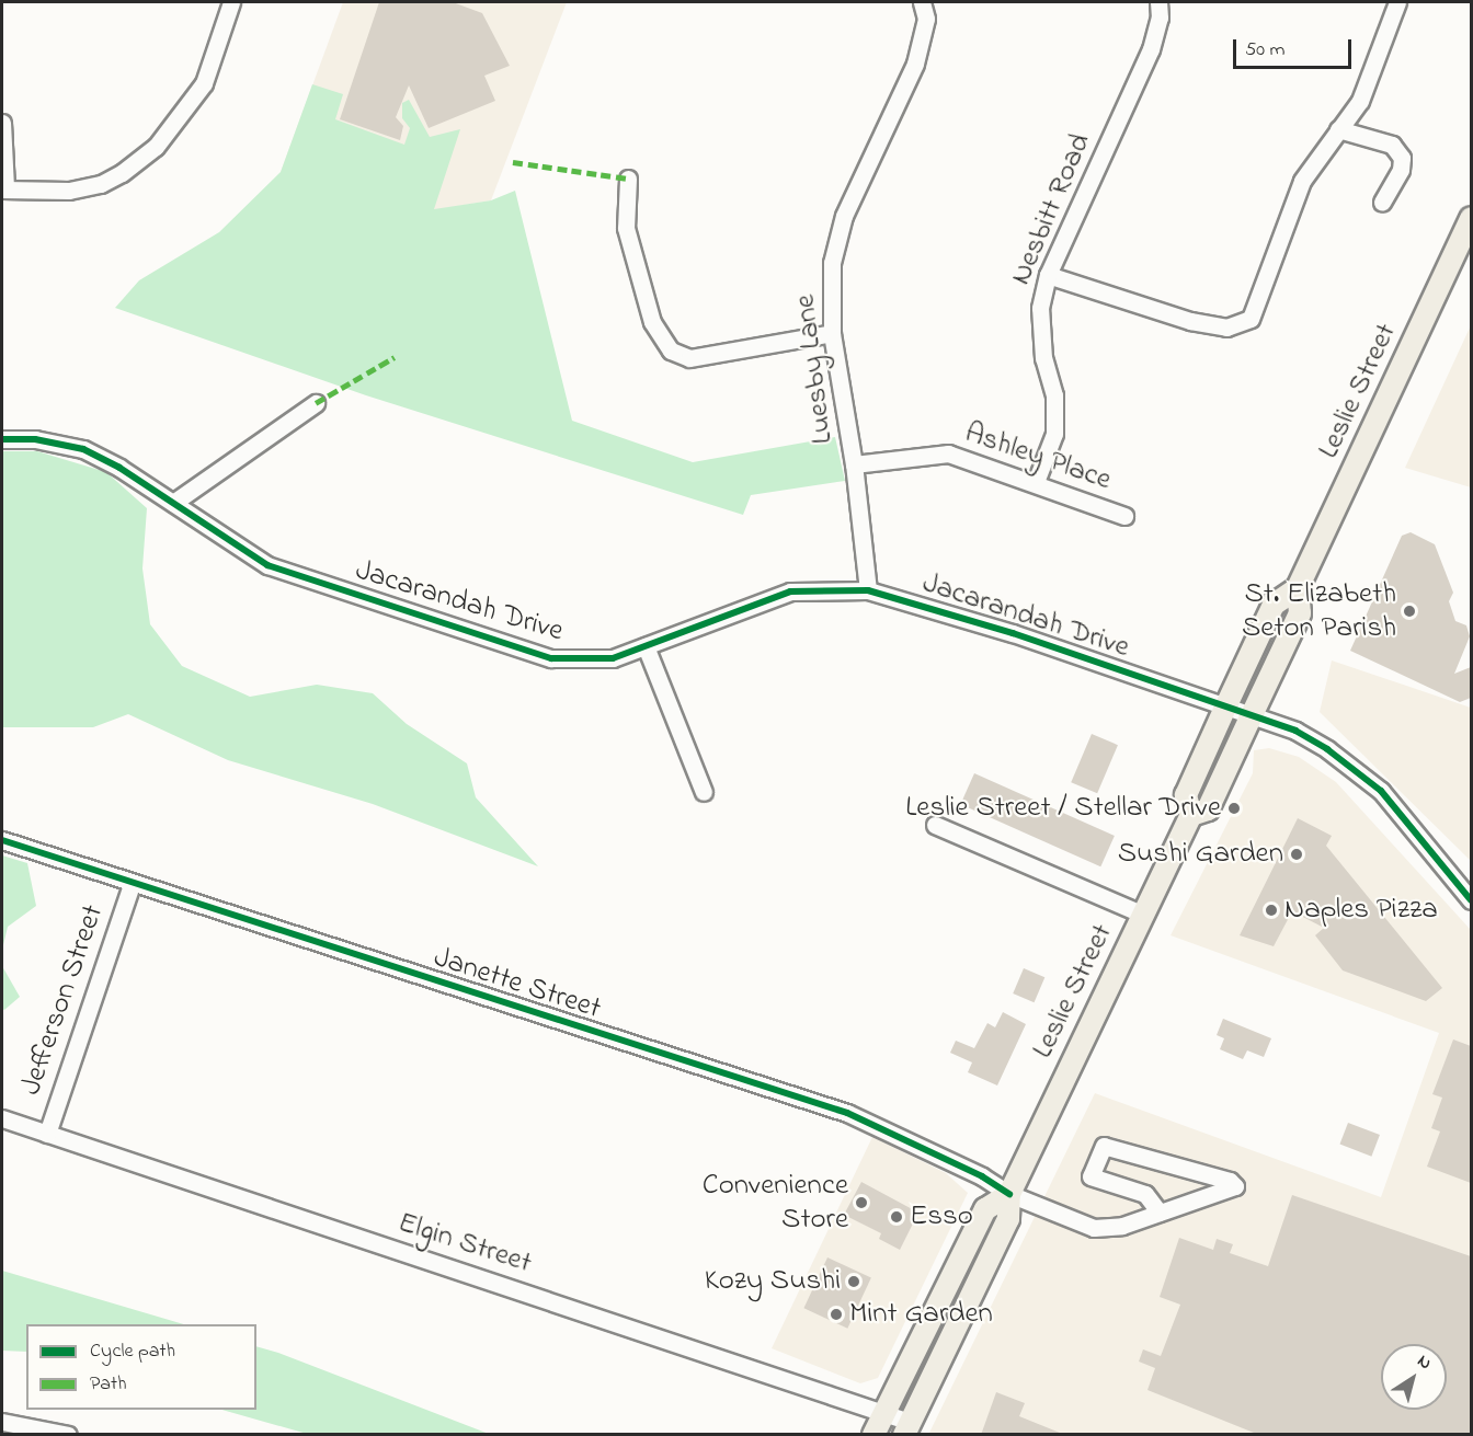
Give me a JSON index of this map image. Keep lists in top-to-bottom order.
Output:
{
  "streets": {
    "main road": ["Leslie Street"],
    "street": [
      "Nesbitt Road",
      "Luesby Lane",
      "Ashley Place",
      "Jacarandah Drive",
      "Janette Street",
      "Jefferson Street",
      "Elgin Street"
    ]
  },
  "crossings": [
    ["Nesbitt Road", "Ashley Place"],
    ["Luesby Lane", "Ashley Place"],
    ["Luesby Lane", "Jacarandah Drive"],
    ["Leslie Street", "Jacarandah Drive"],
    ["Leslie Street", "Janette Street"],
    ["Leslie Street", "Elgin Street"],
    ["Janette Street", "Jefferson Street"],
    ["Jefferson Street", "Elgin Street"]
  ],
  "places": [
    "St. Elizabeth Seton Parish",
    "Leslie Street / Stellar Drive",
    "Sushi Garden",
    "Naples Pizza",
    "Convenience Store",
    "Esso",
    "Kozy Sushi",
    "Mint Garden"
  ],
  "legend": ["Cycle path", "Path"],
  "scale_bar": "50 m",
  "north": "top right"
}
